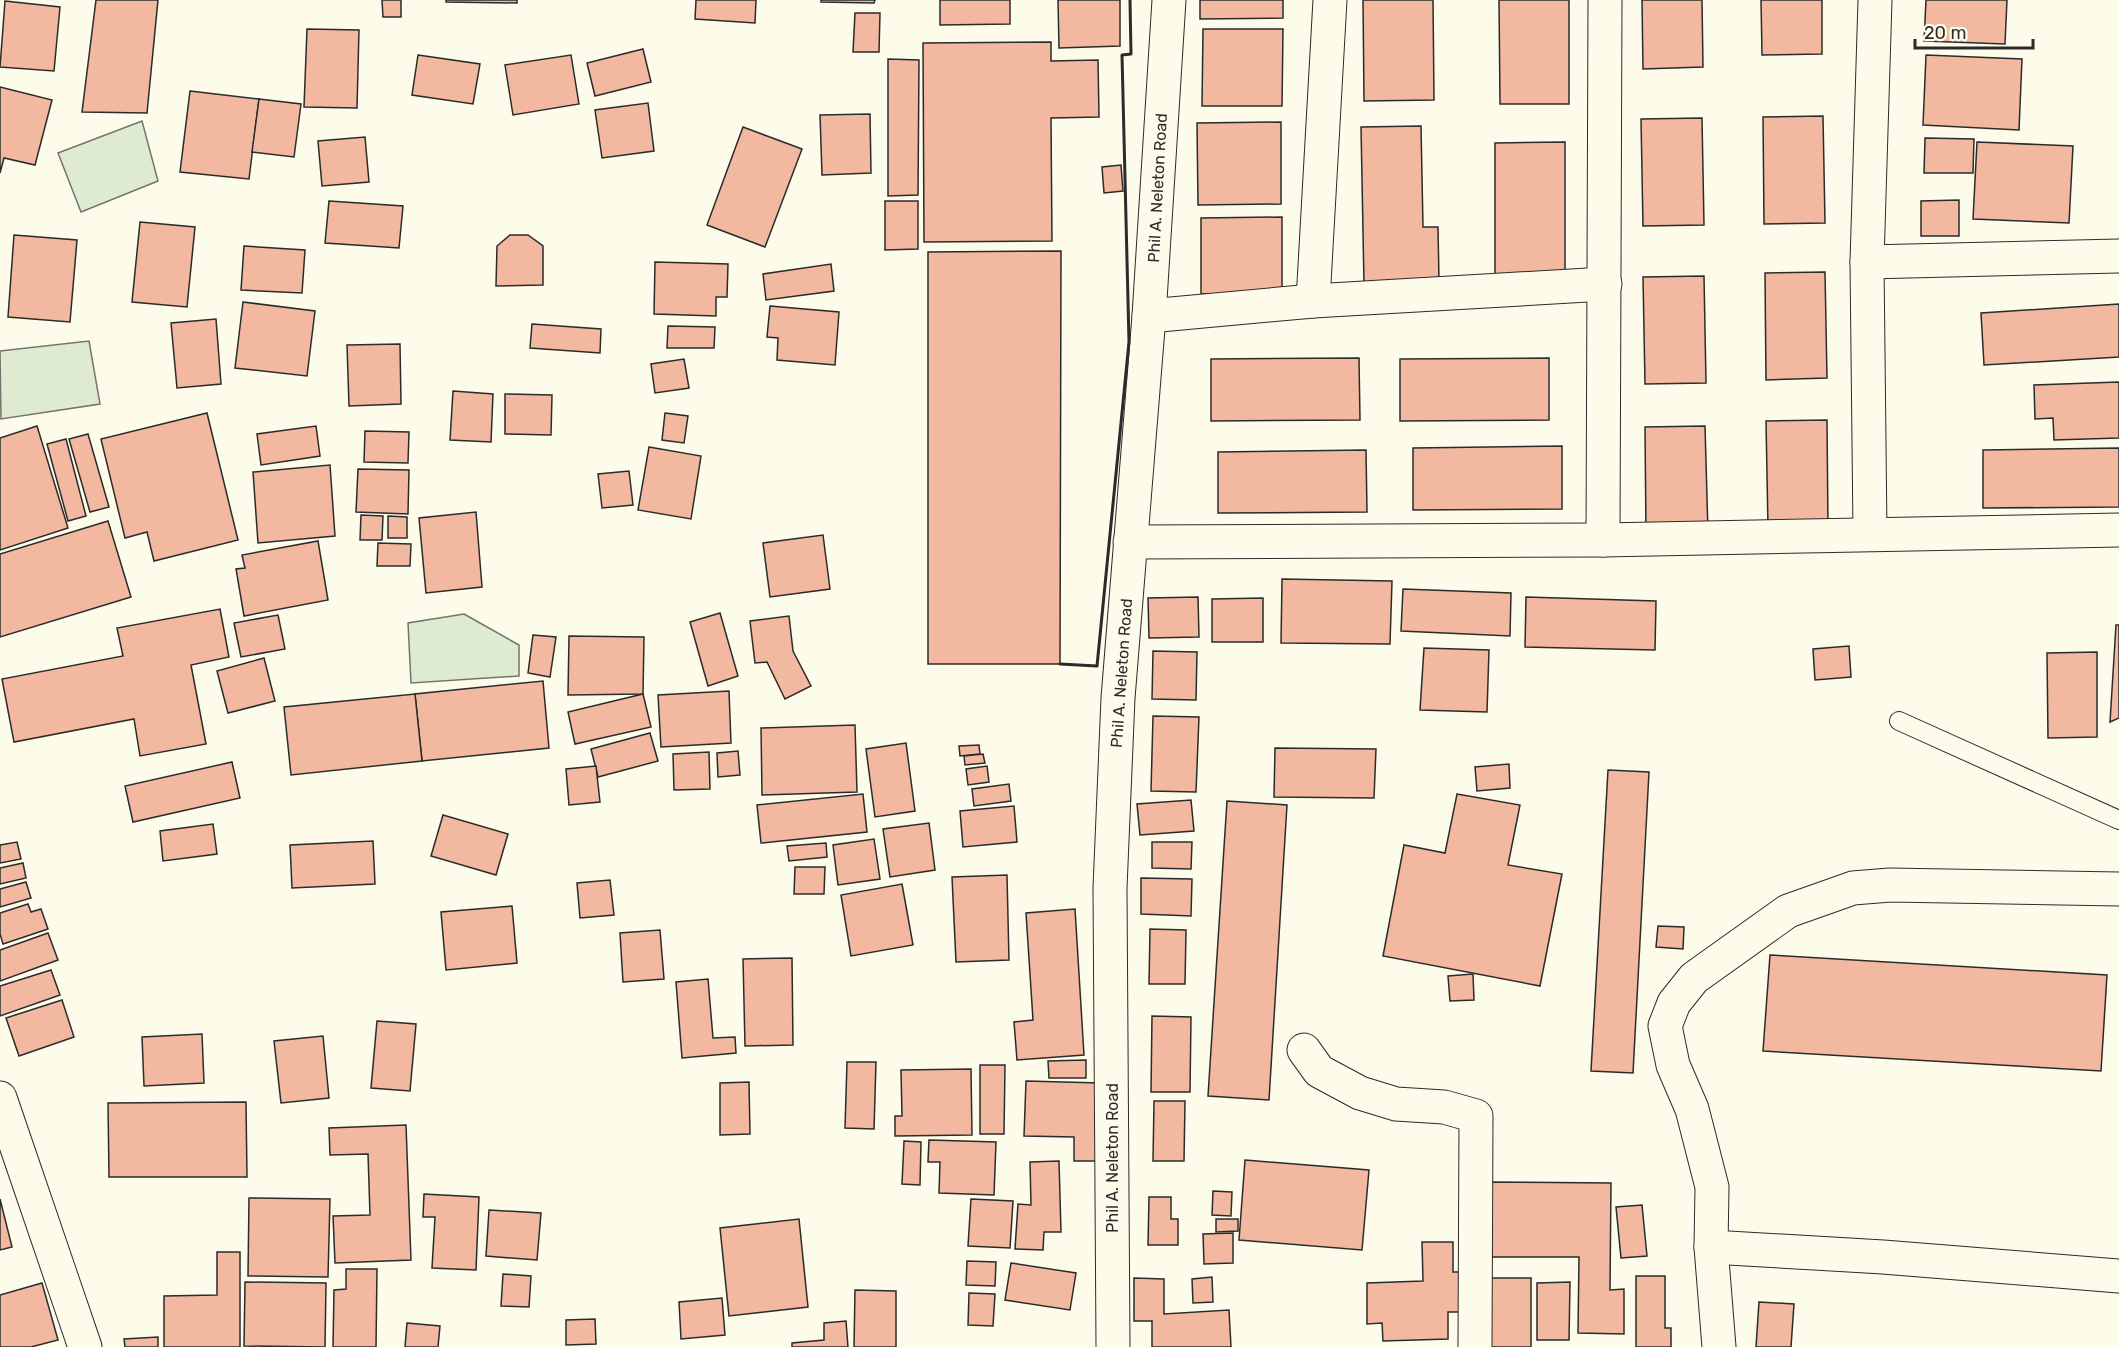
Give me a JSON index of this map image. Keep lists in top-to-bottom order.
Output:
{
  "streets": {
    "street": ["Phil A. Neleton Road"]
  },
  "scale_bar": "20 m"
}
